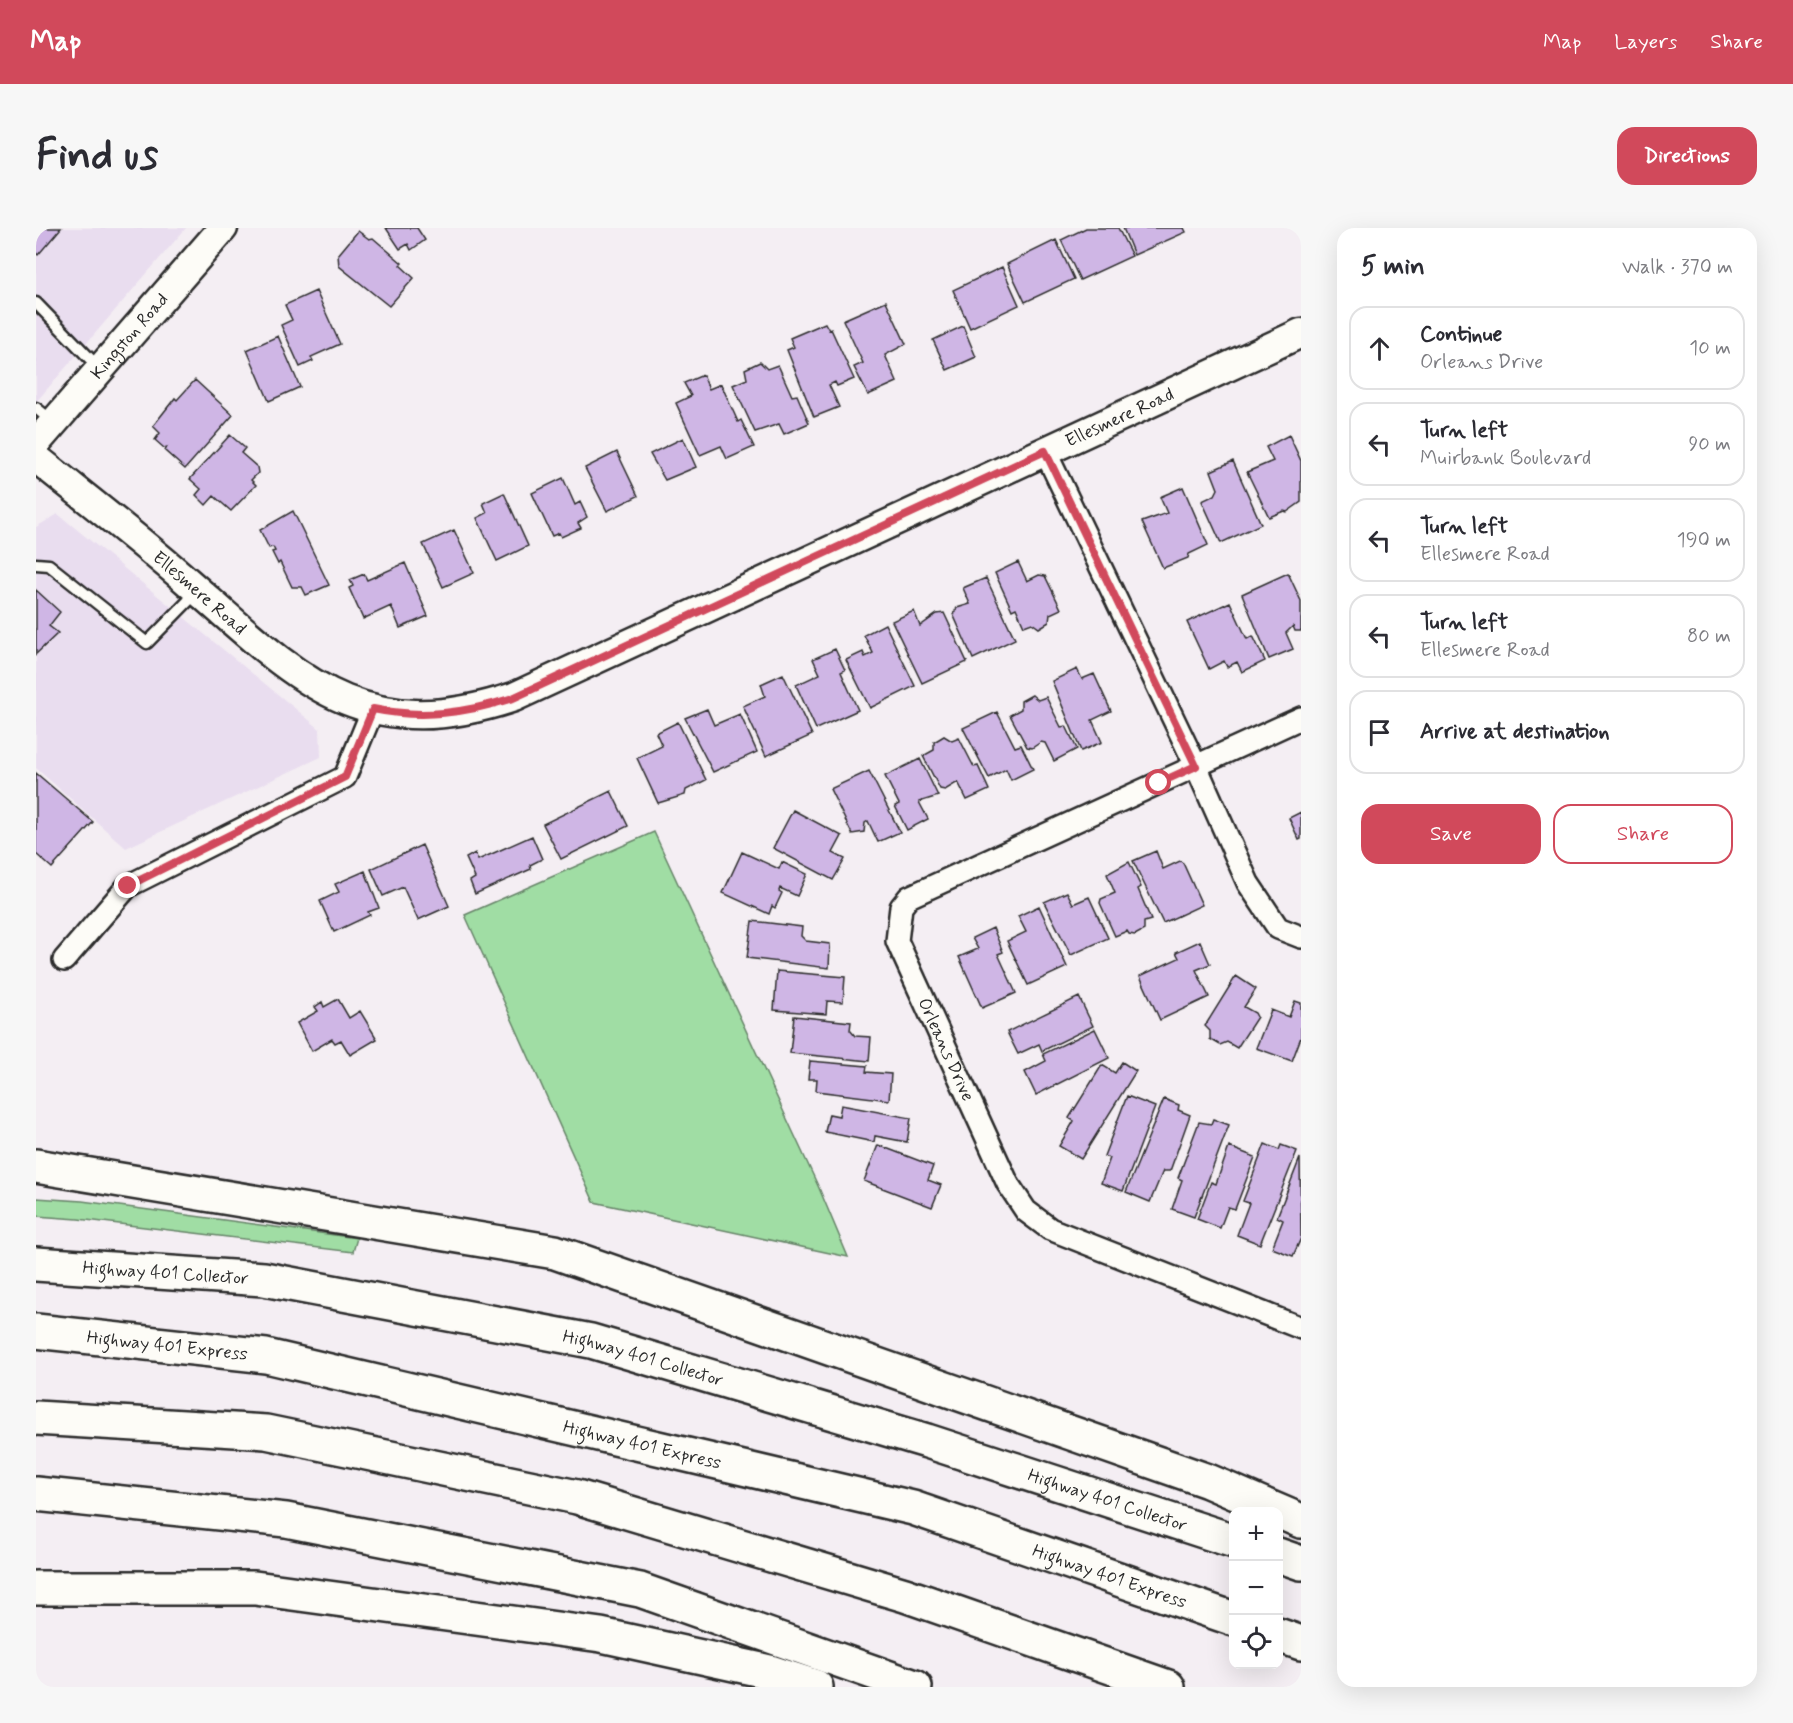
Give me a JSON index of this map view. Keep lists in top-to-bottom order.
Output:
{
  "streets": {
    "highway": ["Highway 401 Collector", "Highway 401 Express"],
    "main road": ["Kingston Road", "Ellesmere Road"],
    "street": ["Orleans Drive"]
  },
  "page": {
    "header": "Map",
    "nav": ["Map", "Layers", "Share"],
    "buttons": [
      "Directions",
      ["Save", "Share"]
    ],
    "title": "Find us",
    "heading": ["5 min", "Walk · 370 m"],
    "list": [
      ["Continue", "Orleans Drive", "10 m"],
      ["Turn left", "Muirbank Boulevard", "90 m"],
      ["Turn left", "Ellesmere Road", "190 m"],
      ["Turn left", "Ellesmere Road", "80 m"],
      "Arrive at destination"
    ],
    "map_buttons": ["+", "−"]
  }
}
